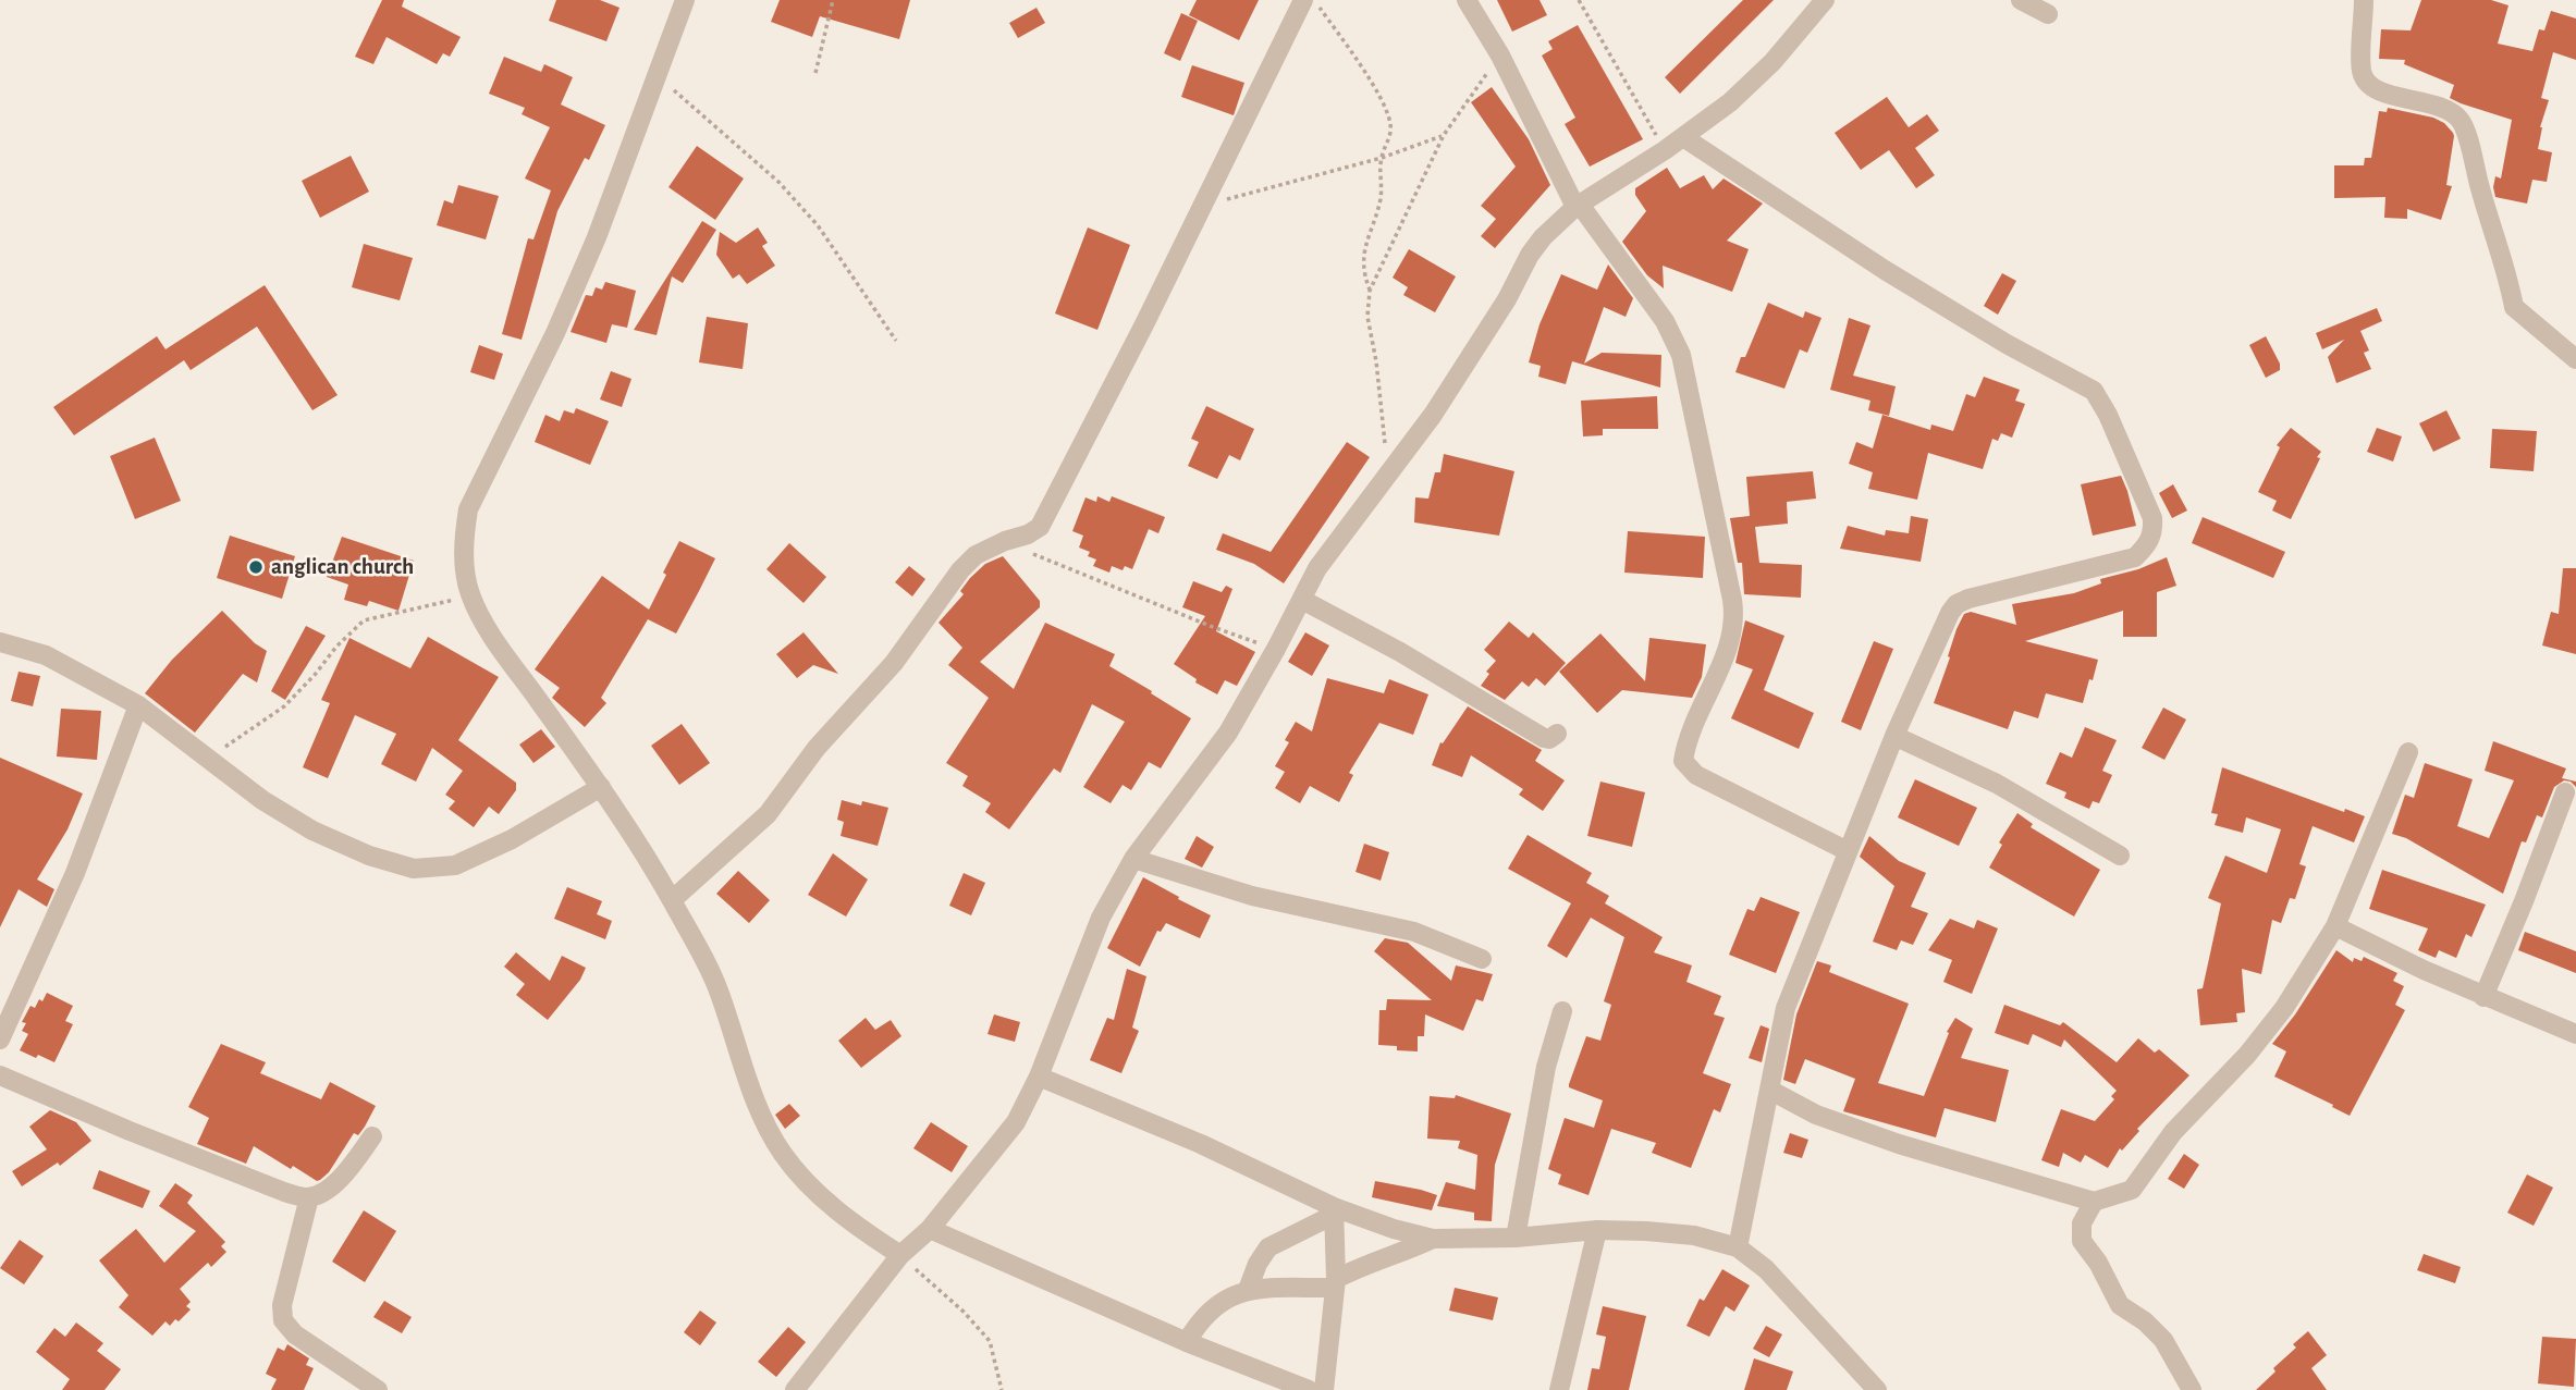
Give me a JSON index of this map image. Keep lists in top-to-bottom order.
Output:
{
  "places": ["anglican church"]
}
